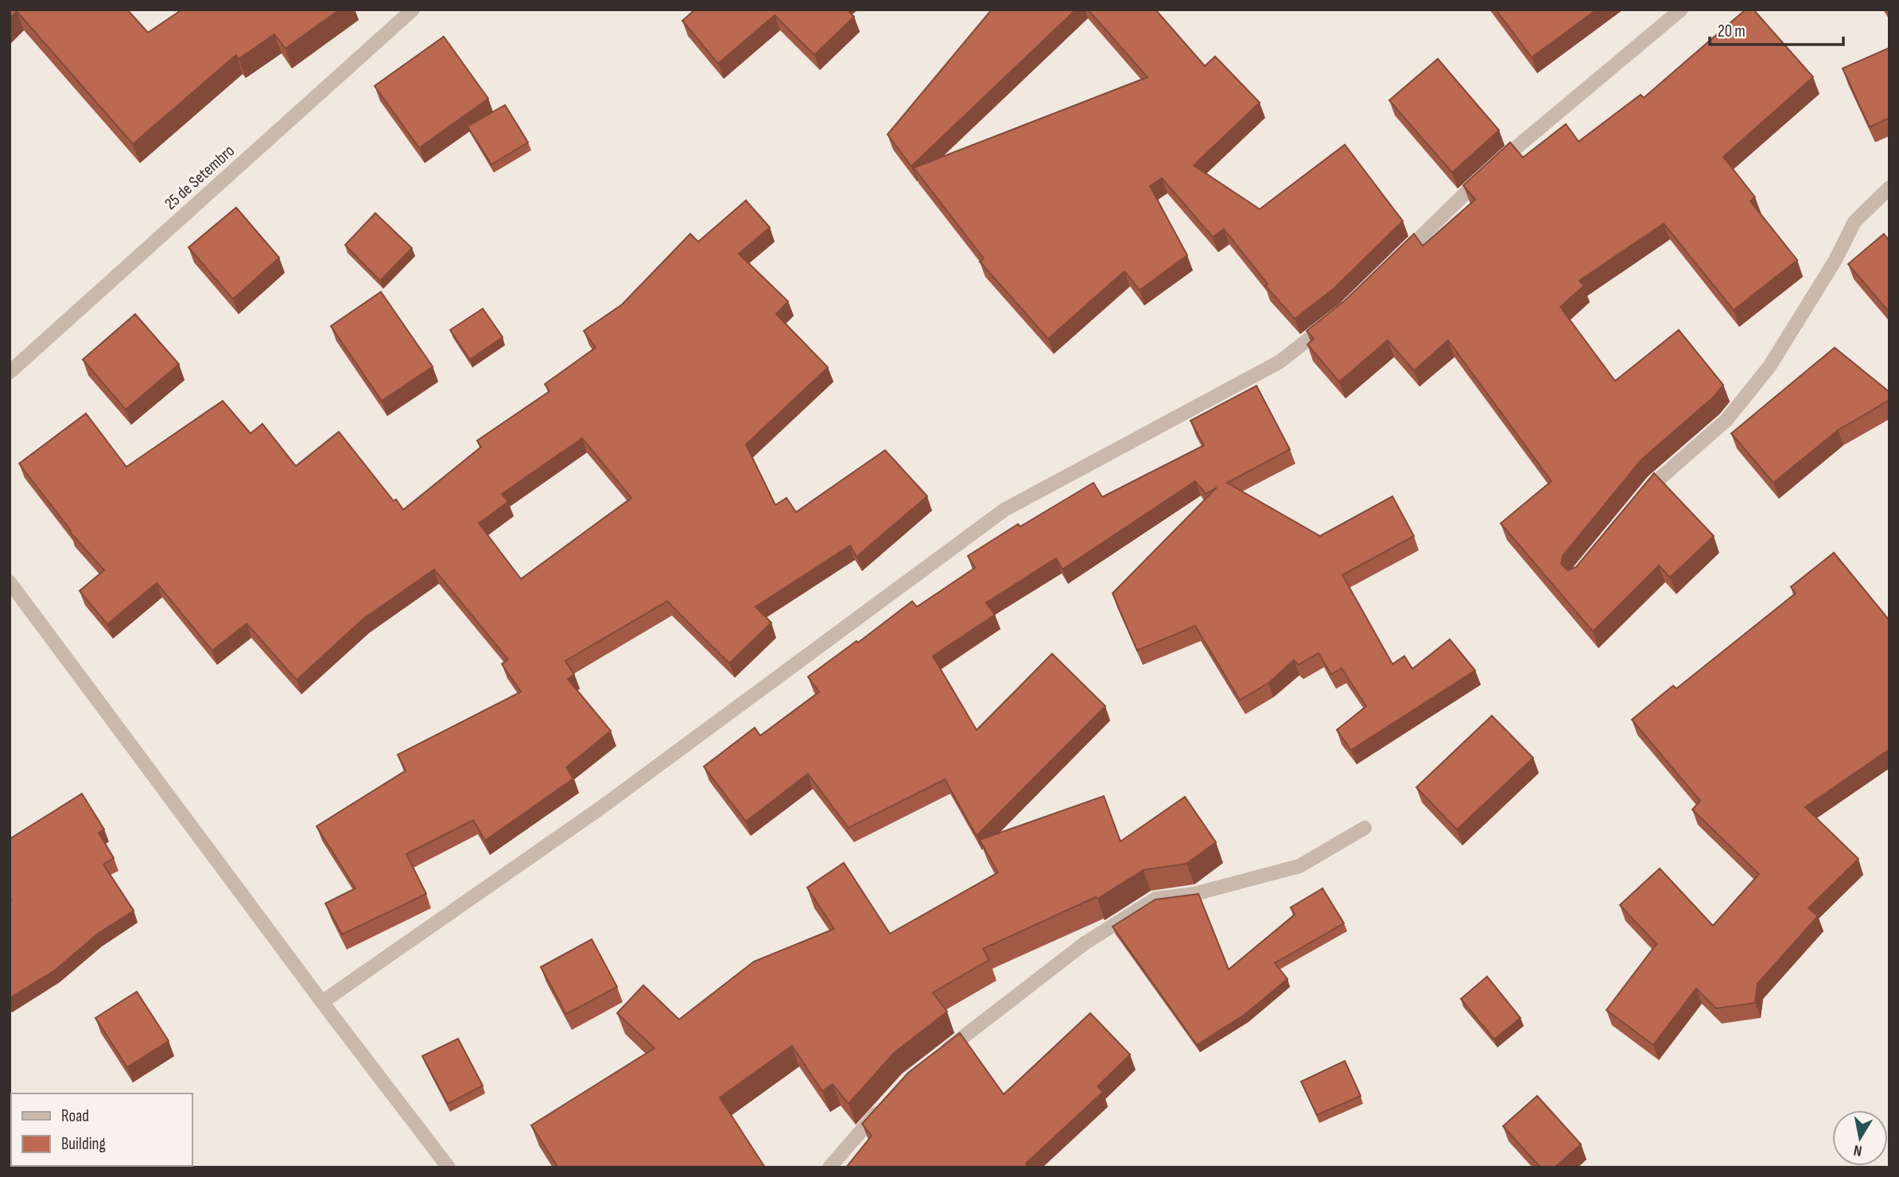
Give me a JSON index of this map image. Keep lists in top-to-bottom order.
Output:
{
  "streets": {
    "street": ["25 de Setembro"]
  },
  "legend": ["Road", "Building"],
  "scale_bar": "20 m",
  "north": "bottom"
}
